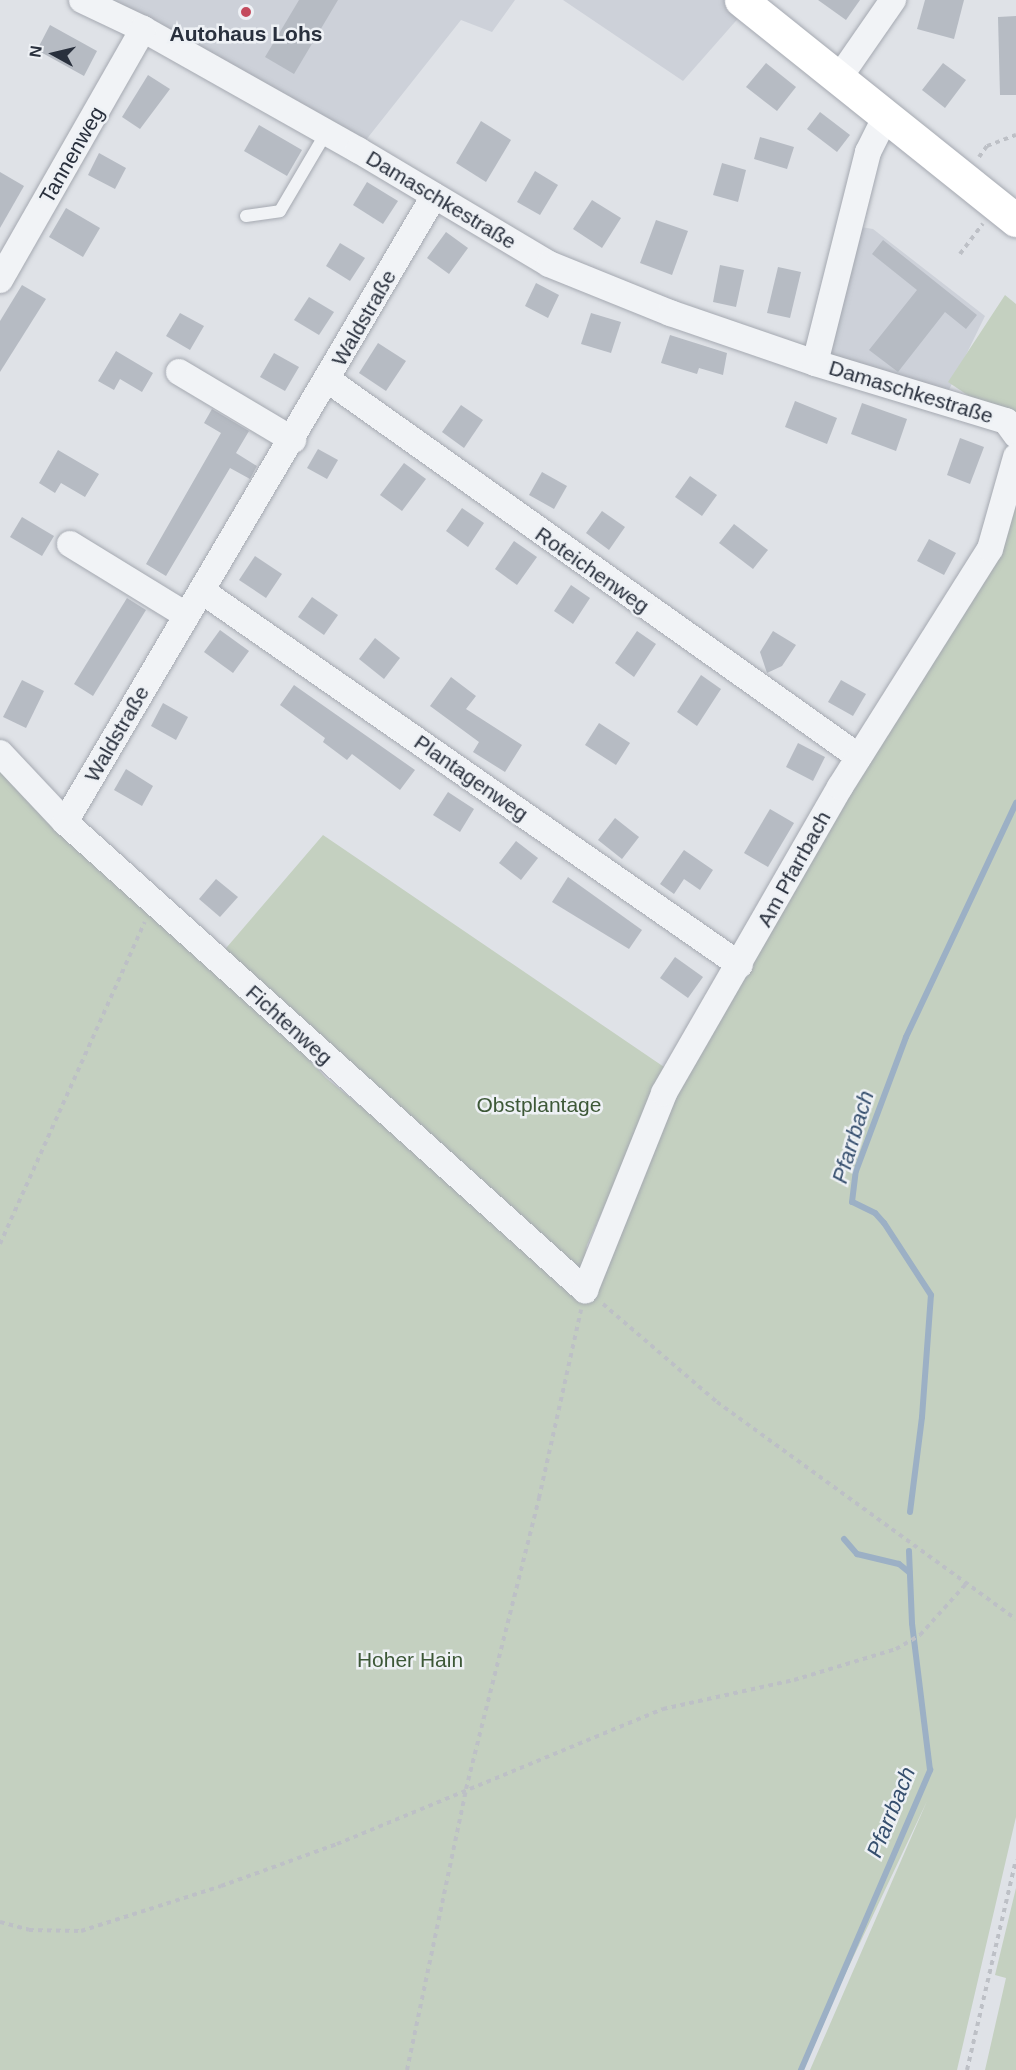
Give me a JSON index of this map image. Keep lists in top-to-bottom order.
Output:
{
  "streets": {
    "street": [
      "Tannenweg",
      "Damaschkestraße",
      "Waldstraße",
      "Roteichenweg",
      "Plantagenweg",
      "Am Pfarrbach",
      "Fichtenweg"
    ]
  },
  "crossings": [
    ["Tannenweg", "Damaschkestraße"],
    ["Damaschkestraße", "Waldstraße"],
    ["Waldstraße", "Roteichenweg"],
    ["Waldstraße", "Plantagenweg"],
    ["Waldstraße", "Fichtenweg"],
    ["Roteichenweg", "Am Pfarrbach"],
    ["Plantagenweg", "Am Pfarrbach"],
    ["Am Pfarrbach", "Fichtenweg"]
  ],
  "water": ["Pfarrbach"],
  "parks": ["Obstplantage", "Hoher Hain"],
  "places": ["Autohaus Lohs"],
  "north": "left"
}
